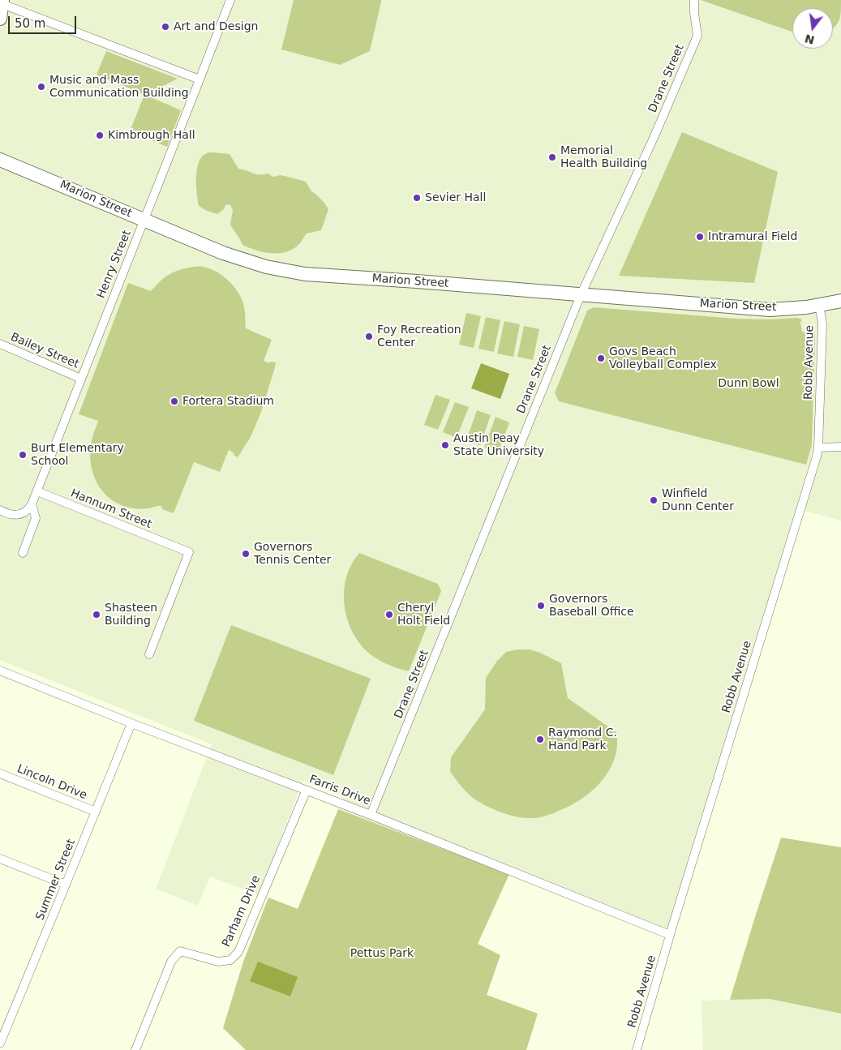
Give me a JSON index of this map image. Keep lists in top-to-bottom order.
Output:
{
  "streets": {
    "main road": ["Marion Street"],
    "street": [
      "Drane Street",
      "Henry Street",
      "Bailey Street",
      "Robb Avenue",
      "Hannum Street",
      "Lincoln Drive",
      "Farris Drive",
      "Summer Street",
      "Parham Drive"
    ]
  },
  "crossings": [
    ["Drane Street", "Marion Street"],
    ["Drane Street", "Farris Drive"],
    ["Marion Street", "Henry Street"],
    ["Marion Street", "Robb Avenue"],
    ["Henry Street", "Bailey Street"],
    ["Henry Street", "Hannum Street"],
    ["Robb Avenue", "Farris Drive"],
    ["Lincoln Drive", "Summer Street"],
    ["Farris Drive", "Summer Street"],
    ["Farris Drive", "Parham Drive"]
  ],
  "parks": ["Dunn Bowl", "Pettus Park"],
  "places": [
    "Art and Design",
    "Music and Mass Communication Building",
    "Kimbrough Hall",
    "Memorial Health Building",
    "Sevier Hall",
    "Intramural Field",
    "Foy Recreation Center",
    "Govs Beach Volleyball Complex",
    "Fortera Stadium",
    "Austin Peay State University",
    "Burt Elementary School",
    "Winfield Dunn Center",
    "Governors Tennis Center",
    "Governors Baseball Office",
    "Shasteen Building",
    "Cheryl Holt Field",
    "Raymond C. Hand Park"
  ],
  "scale_bar": "50 m",
  "north": "bottom"
}
